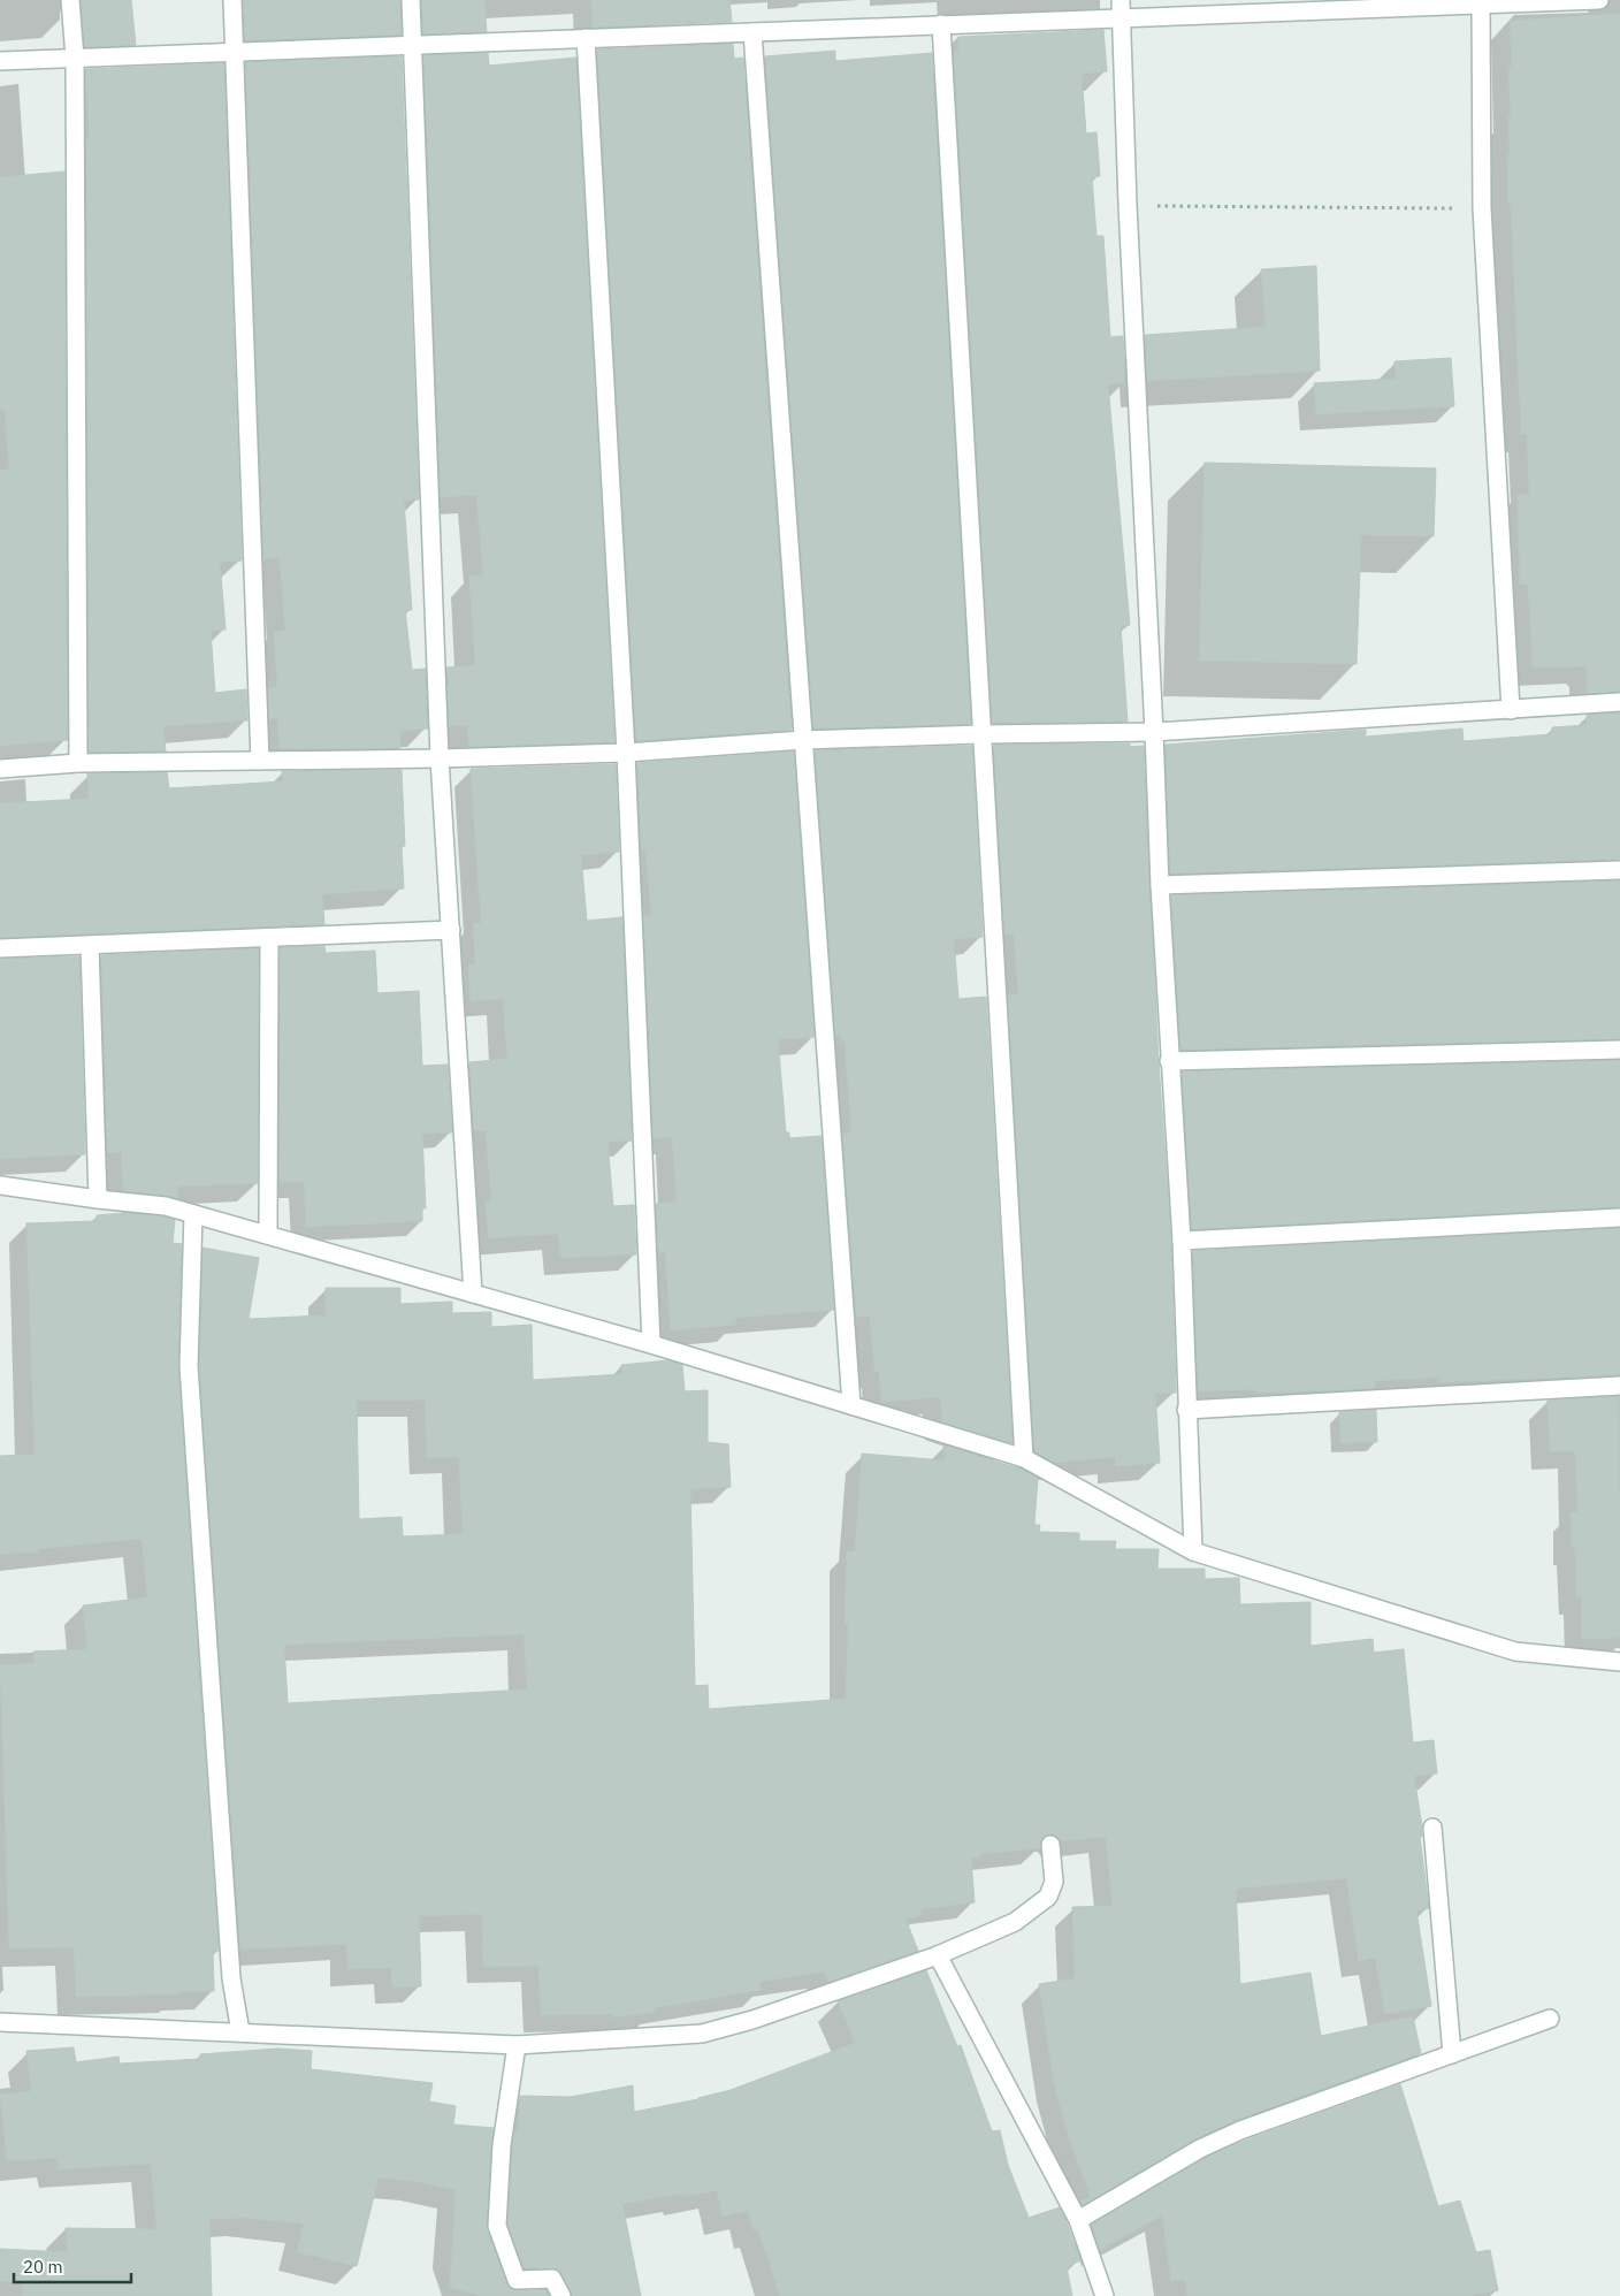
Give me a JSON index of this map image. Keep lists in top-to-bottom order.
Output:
{
  "scale_bar": "20 m"
}
